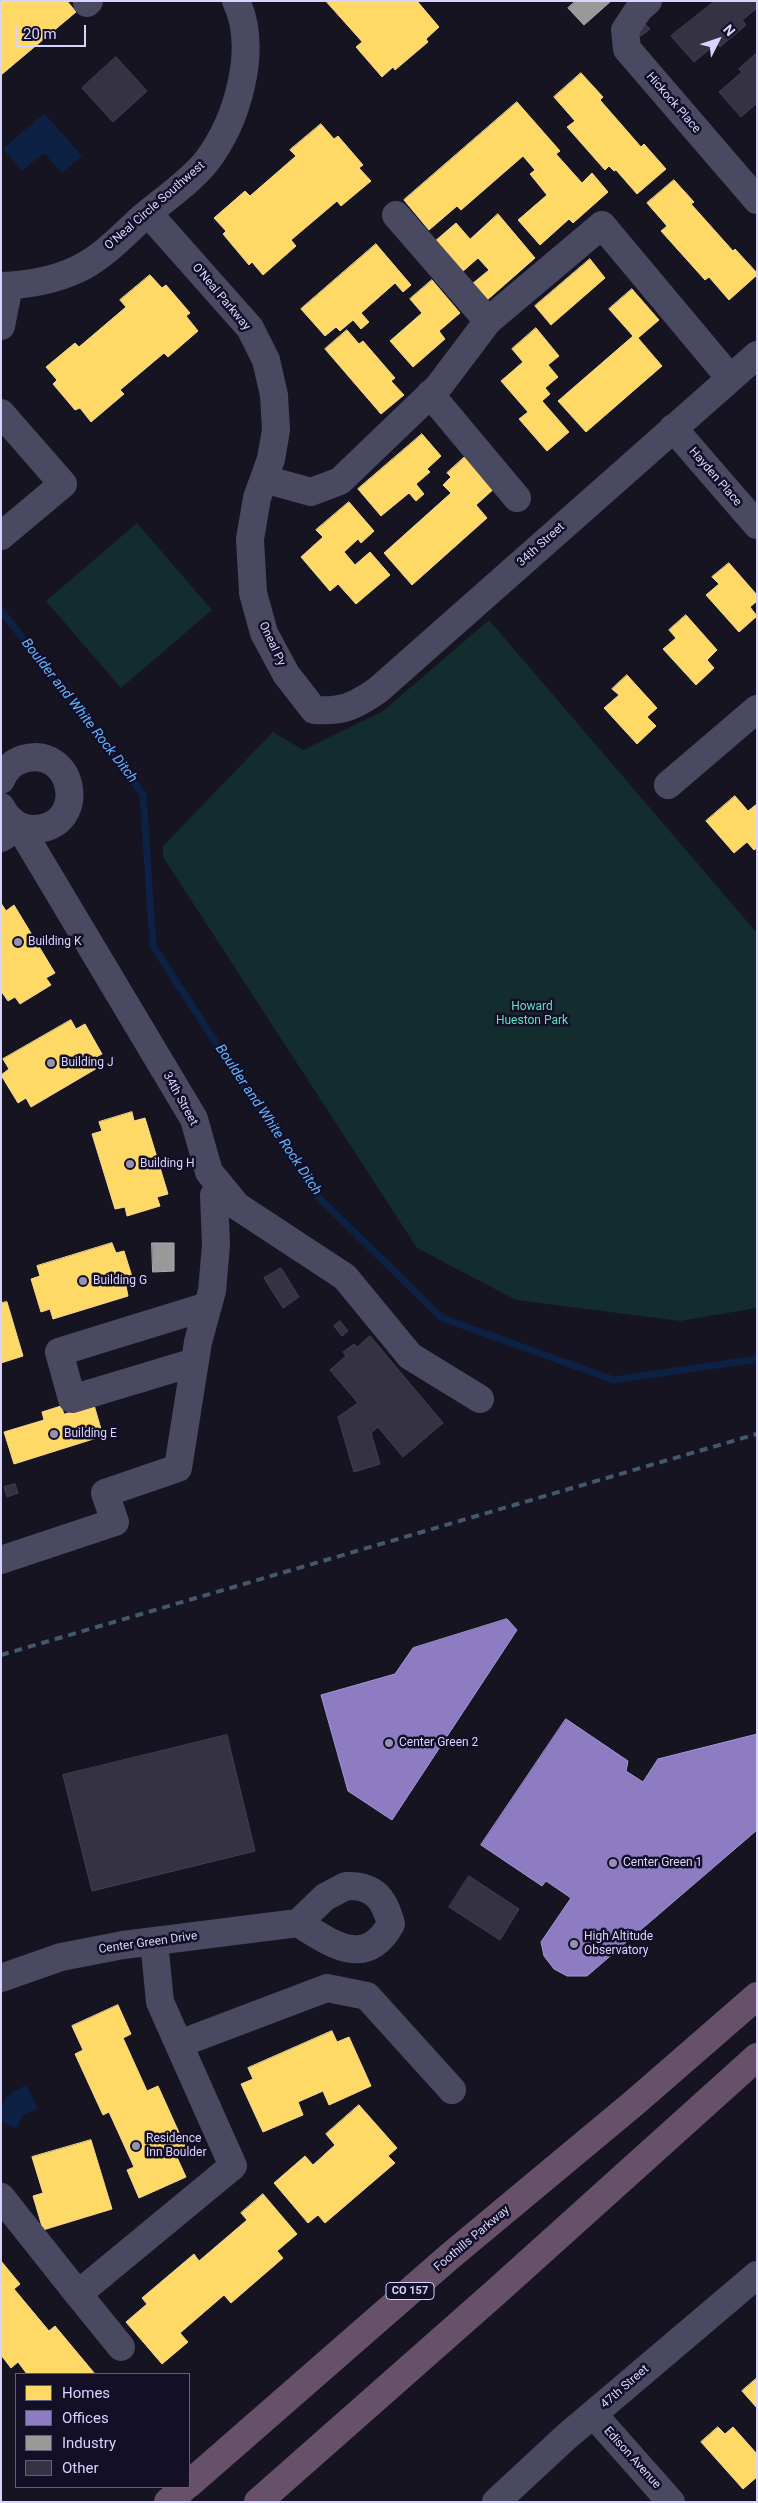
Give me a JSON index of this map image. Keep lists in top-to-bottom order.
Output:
{
  "streets": {
    "highway": ["Foothills Parkway", "CO 157"],
    "street": [
      "Hickock Place",
      "O'Neal Circle Southwest",
      "O'Neal Parkway",
      "Hayden Place",
      "34th Street",
      "Oneal Py",
      "Center Green Drive",
      "47th Street",
      "Edison Avenue"
    ]
  },
  "crossings": [
    ["O'Neal Circle Southwest", "O'Neal Parkway"],
    ["O'Neal Parkway", "Oneal Py"],
    ["Hayden Place", "34th Street"],
    ["34th Street", "Oneal Py"],
    ["47th Street", "Edison Avenue"]
  ],
  "water": ["Boulder and White Rock Ditch"],
  "parks": ["Howard Hueston Park"],
  "places": [
    "Building K",
    "Building J",
    "Building H",
    "Building G",
    "Building E",
    "Center Green 2",
    "Center Green 1",
    "High Altitude Observatory",
    "Residence Inn Boulder"
  ],
  "legend": [
    "Homes",
    "Offices",
    "Industry",
    "Other"
  ],
  "scale_bar": "20 m",
  "north": "top right"
}
